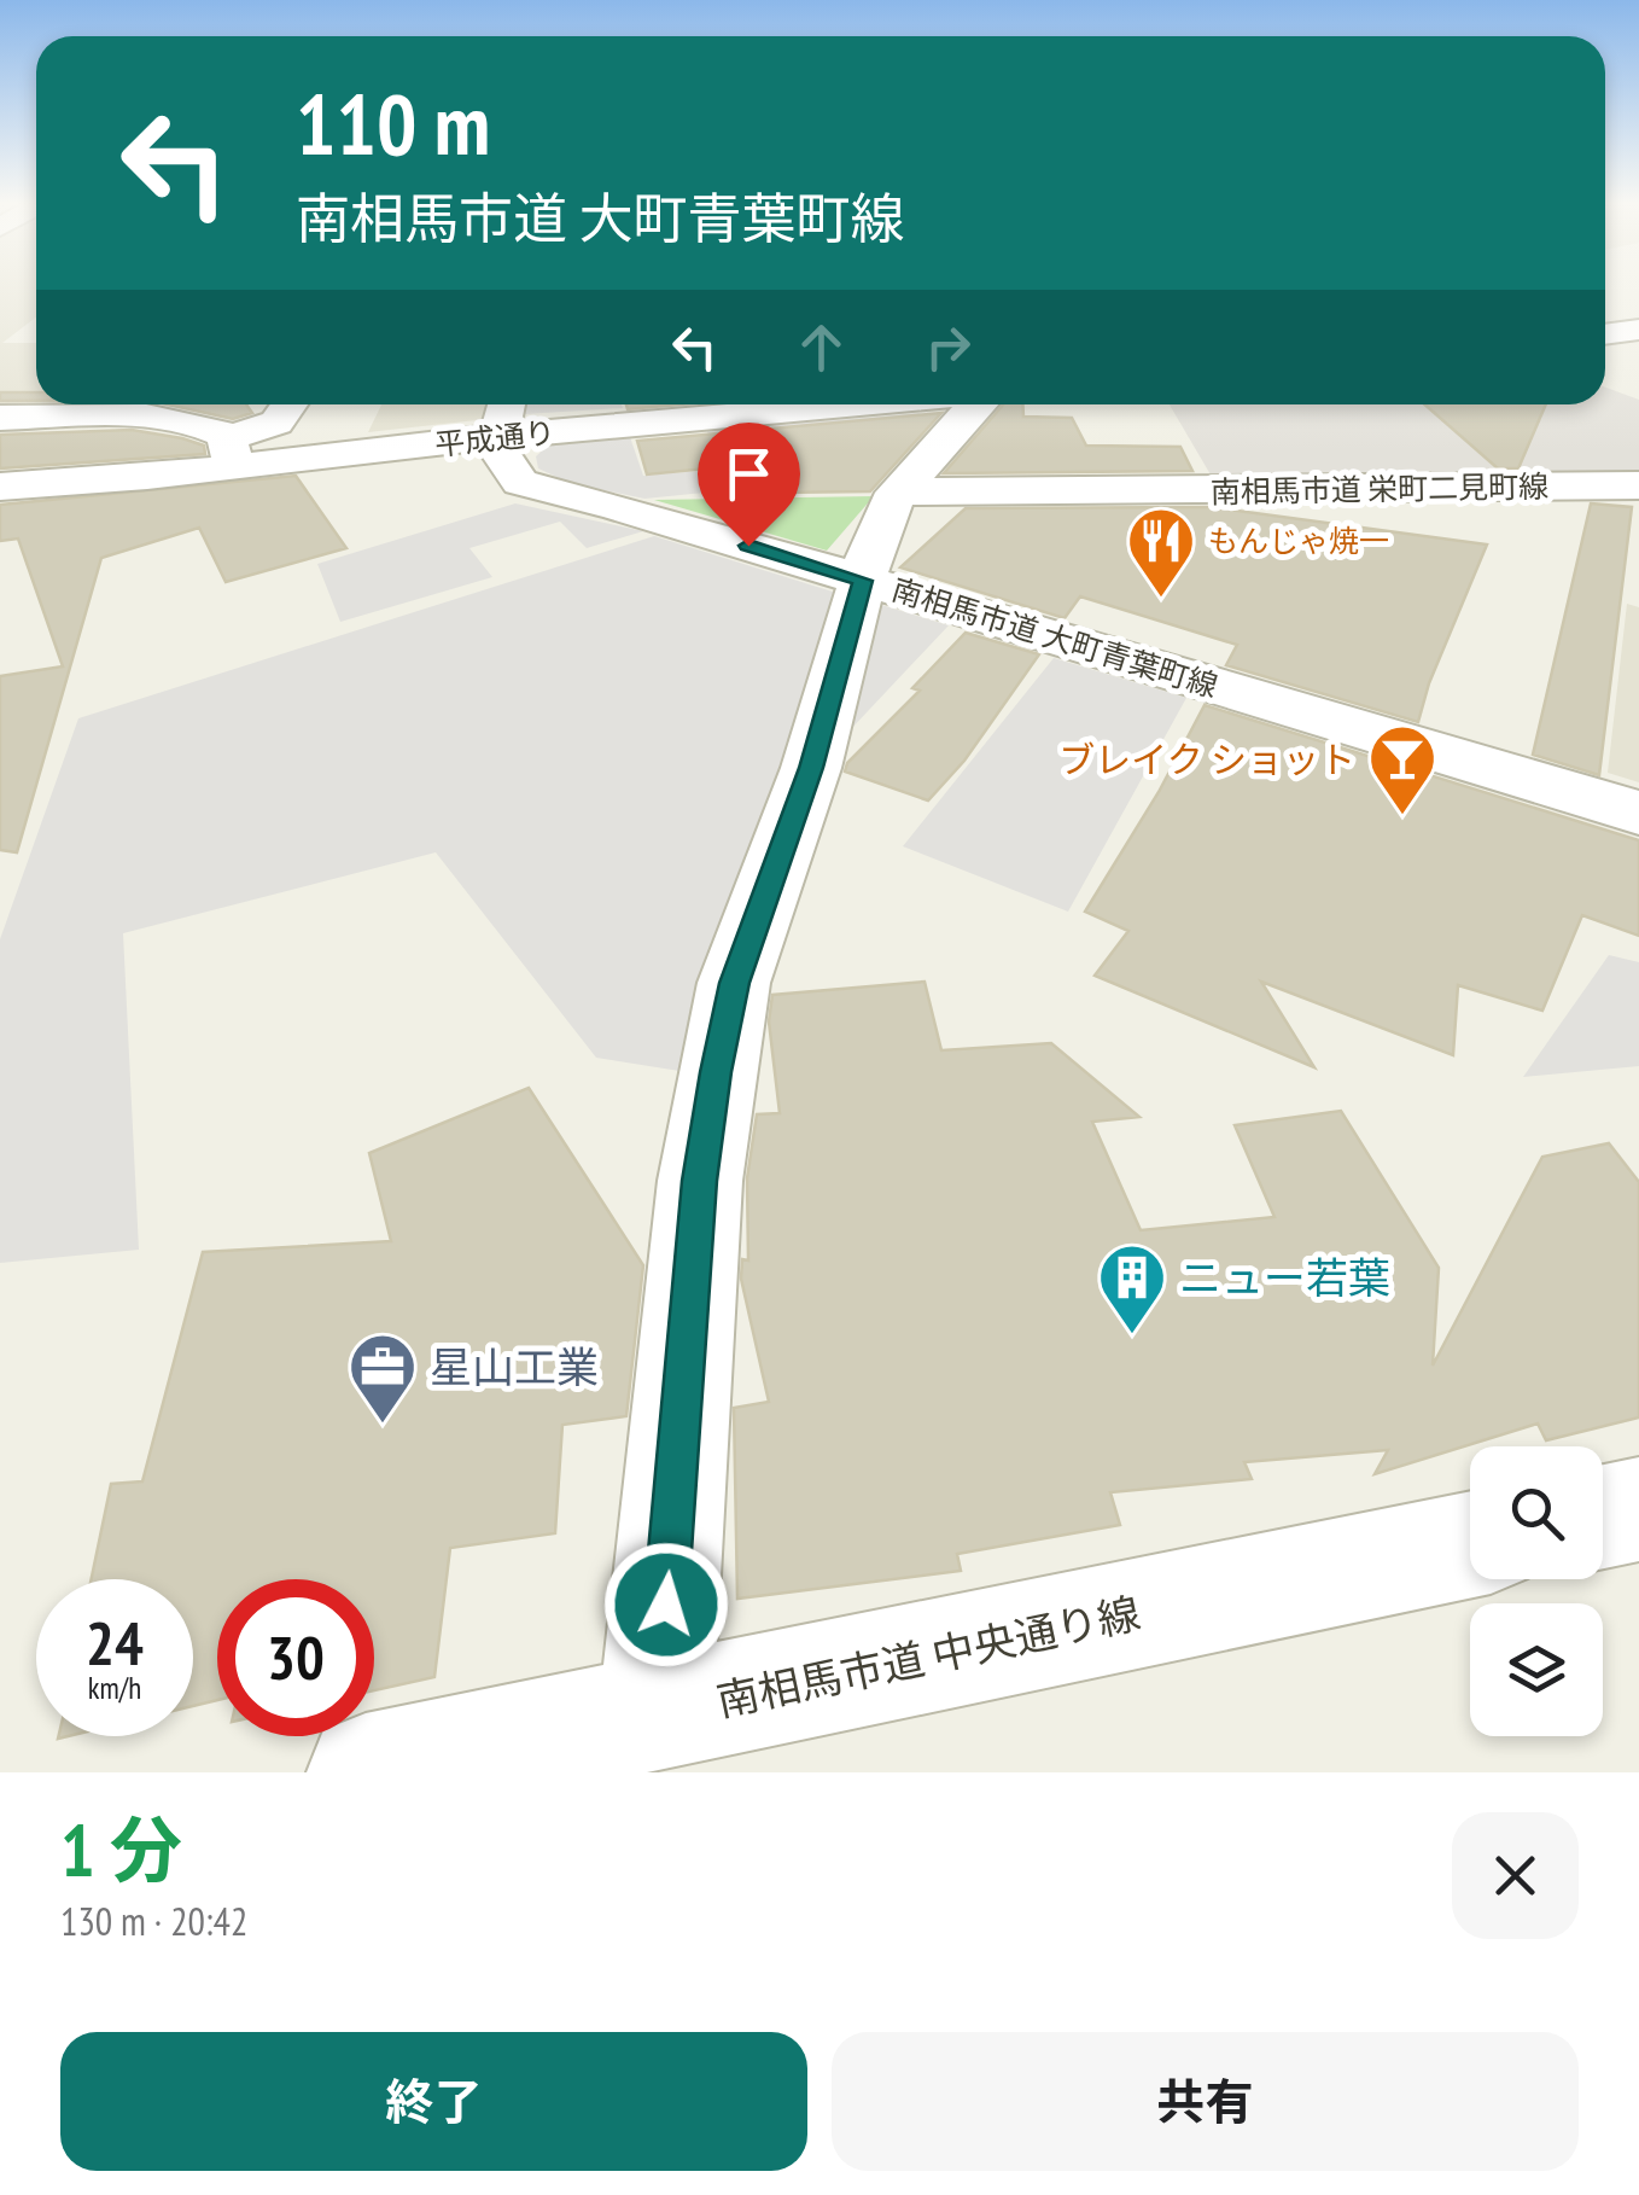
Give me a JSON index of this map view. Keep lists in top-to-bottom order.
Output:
{
  "streets": {
    "street": [
      "平成通り",
      "南相馬市道 栄町二見町線",
      "南相馬市道 大町青葉町線",
      "南相馬市道 中央通り線"
    ]
  },
  "crossings": [
    ["平成通り", "南相馬市道 大町青葉町線"]
  ],
  "places": {
    "restaurant": ["もんじゃ焼一"],
    "bar": ["ブレイク ショット"],
    "building": ["ニュー若葉"],
    "office": ["星山工業"]
  },
  "page": {
    "turn": ["110 m", "南相馬市道 大町青葉町線"],
    "speed": "24 km/h",
    "limit": "30",
    "heading": ["1 分", "130 m · 20:42"],
    "buttons": ["終了", "共有"]
  }
}
